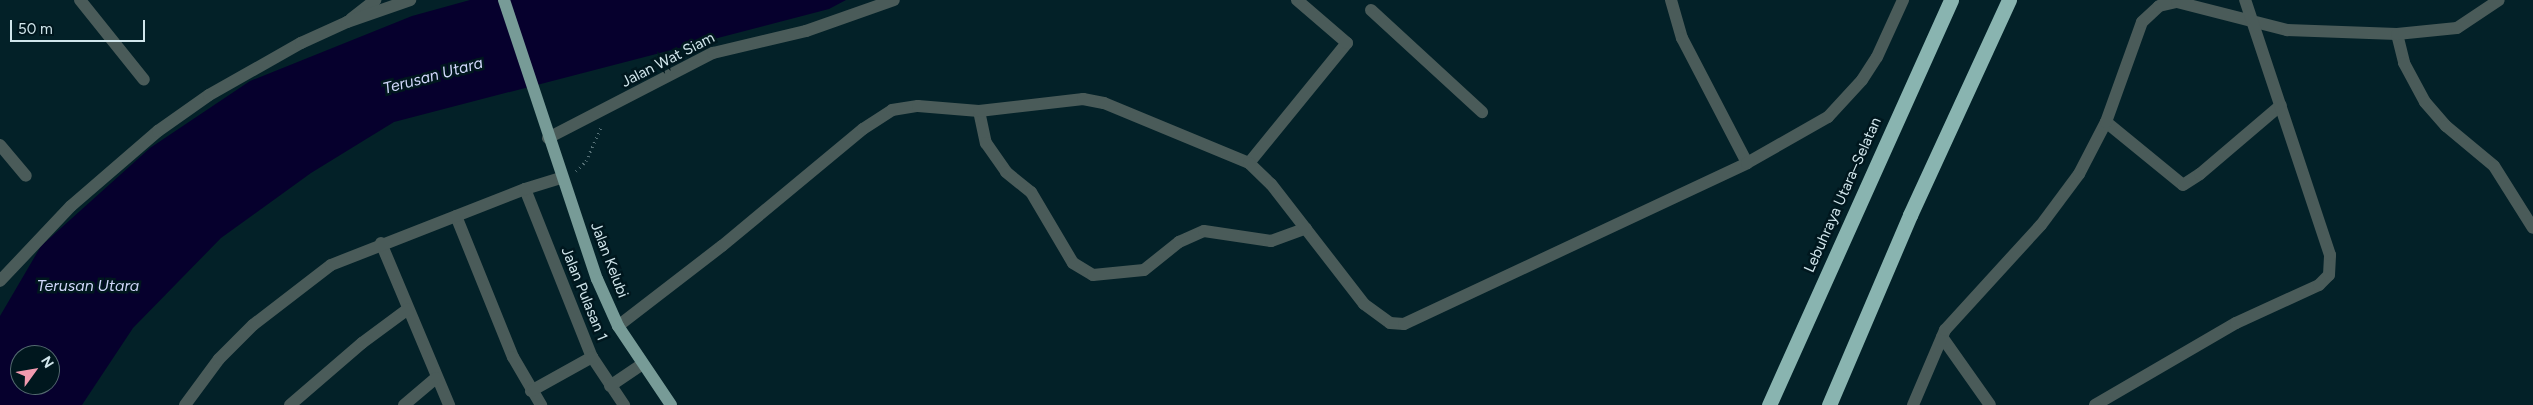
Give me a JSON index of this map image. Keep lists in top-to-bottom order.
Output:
{
  "streets": {
    "highway": ["Lebuhraya Utara–Selatan"],
    "main road": ["Jalan Kelubi"],
    "street": ["Jalan Wat Siam", "Jalan Pulasan 1"]
  },
  "crossings": [
    ["Jalan Wat Siam", "Jalan Kelubi"]
  ],
  "water": ["Terusan Utara"],
  "scale_bar": "50 m",
  "north": "top right"
}
